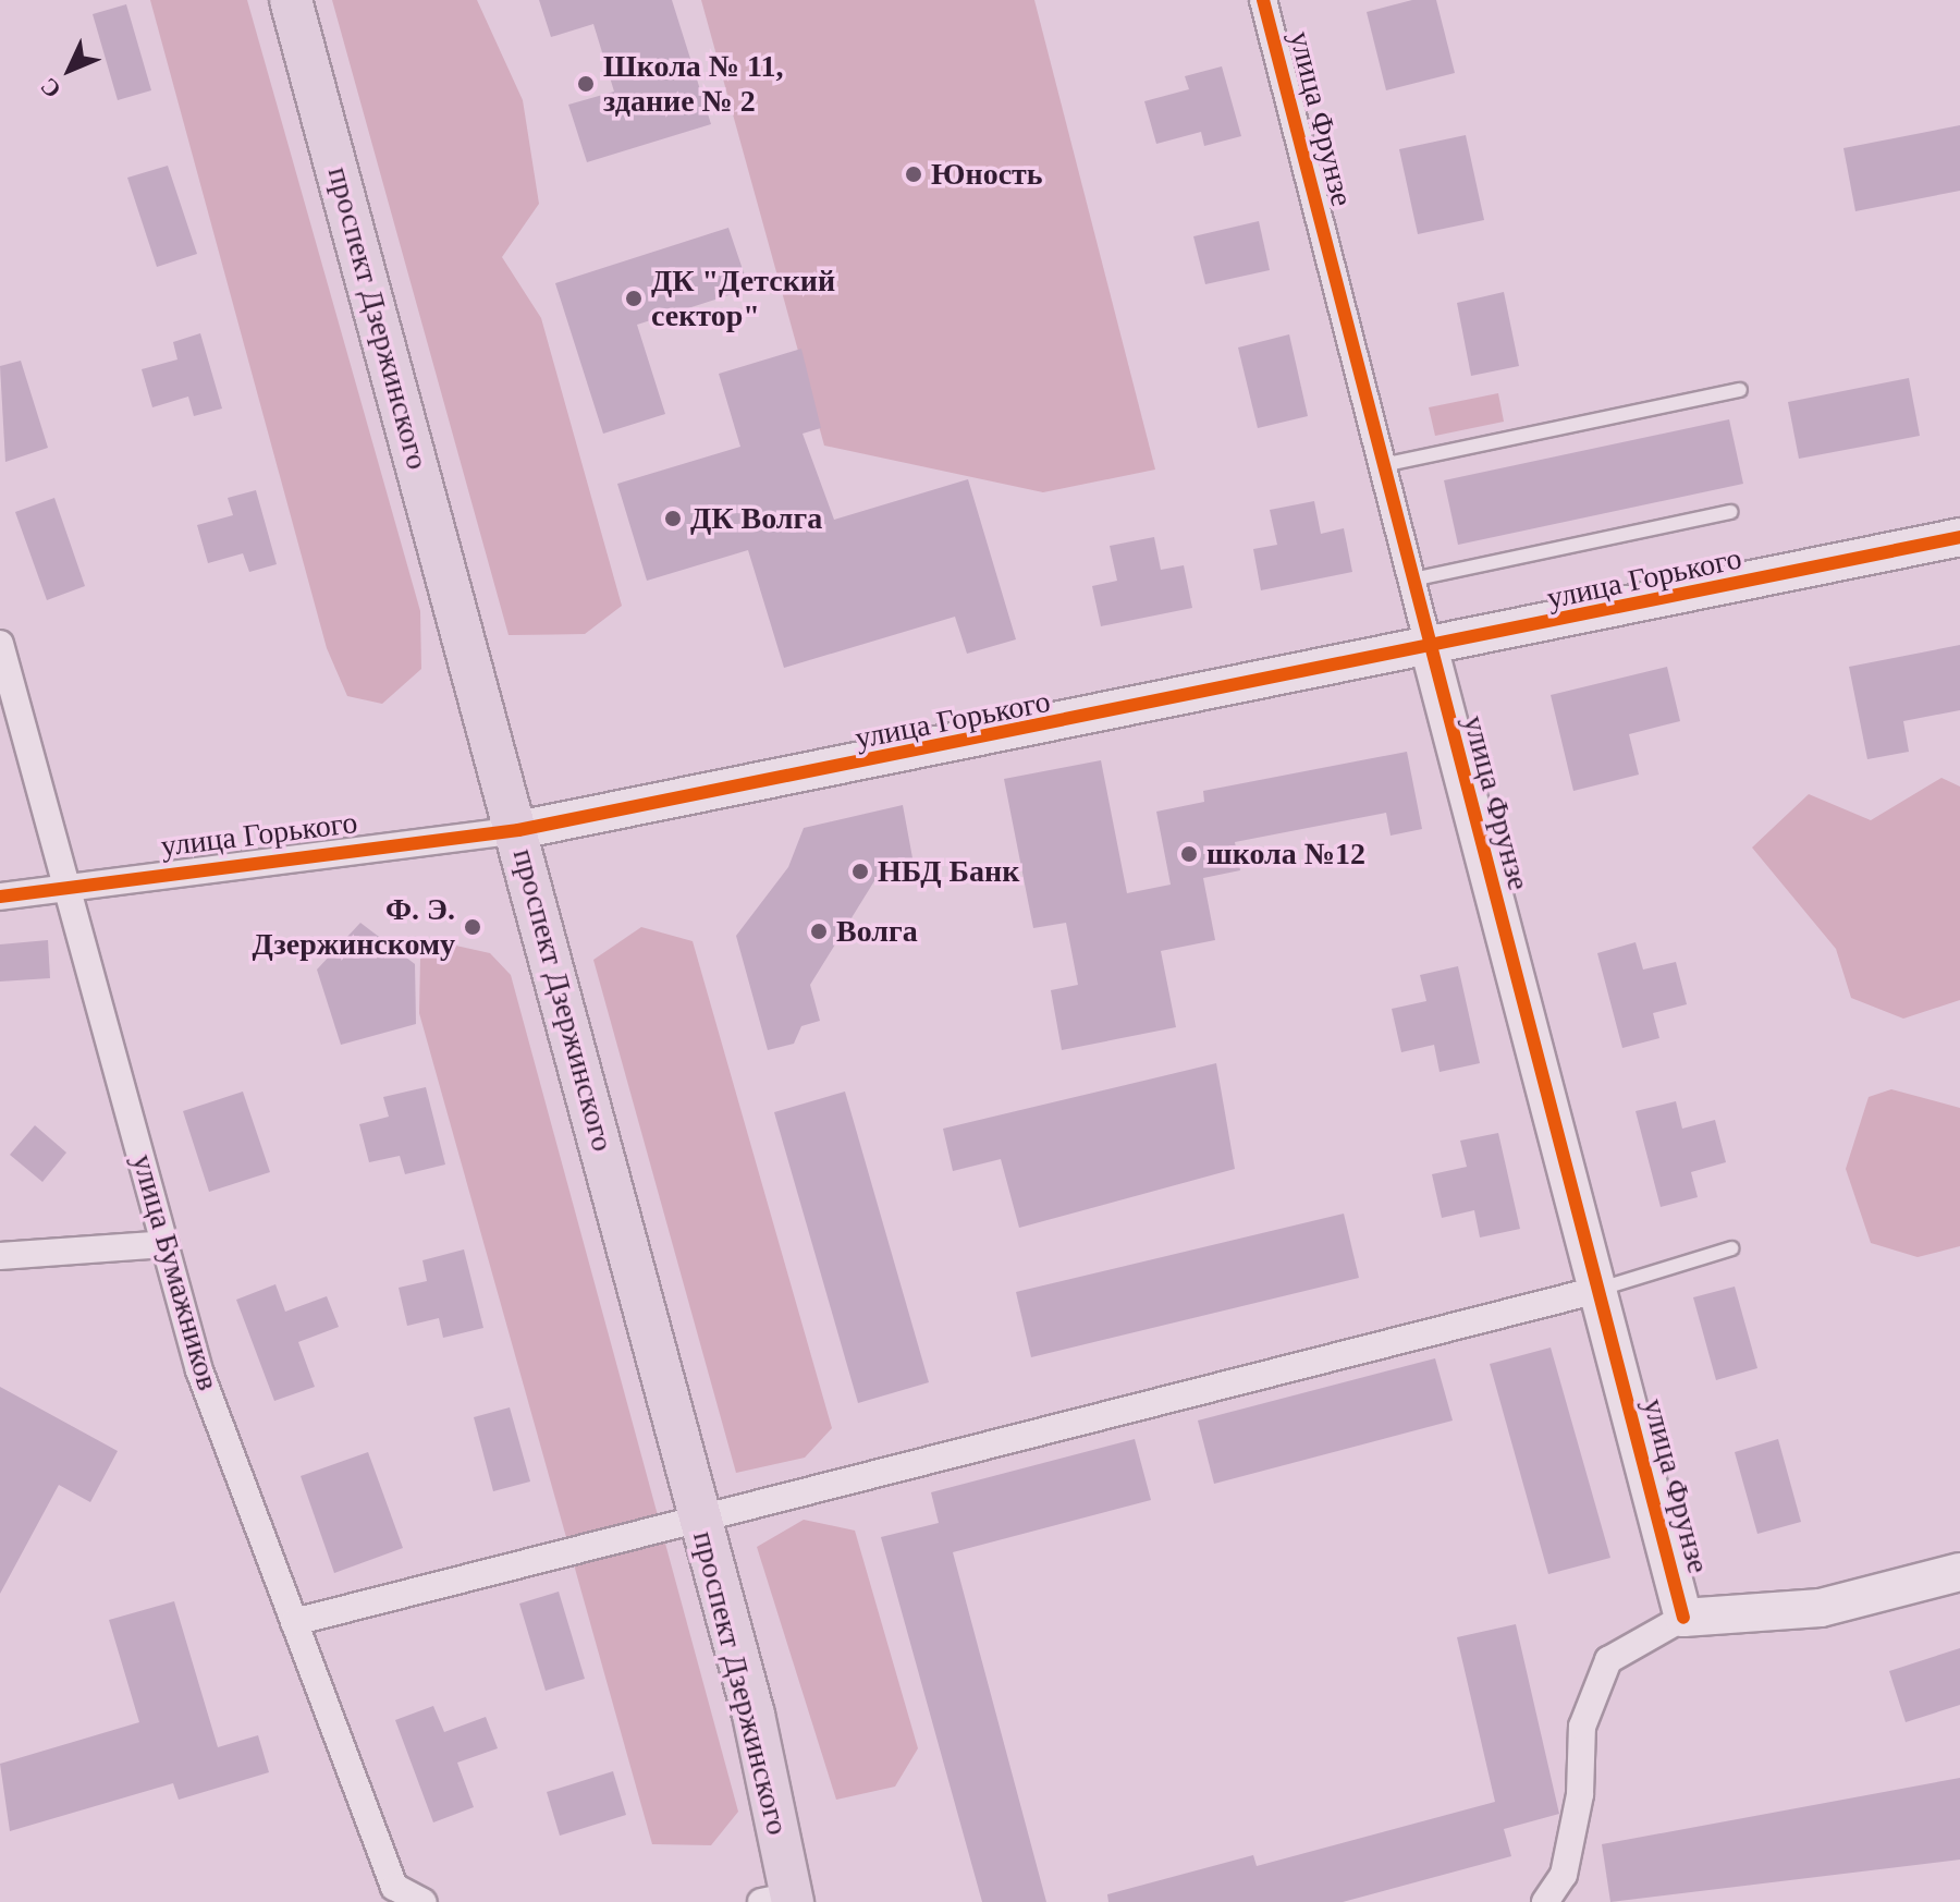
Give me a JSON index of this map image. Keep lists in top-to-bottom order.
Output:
{
  "streets": {
    "main road": ["проспект Дзержинского"],
    "street": ["улица Фрунзе", "улица Горького", "улица Бумажников"]
  },
  "crossings": [
    ["улица Фрунзе", "улица Горького"],
    ["проспект Дзержинского", "улица Горького"],
    ["улица Горького", "улица Бумажников"]
  ],
  "places": [
    "Школа № 11, здание № 2",
    "Юность",
    "ДК \"Детский сектор\"",
    "ДК Волга",
    "школа №12",
    "НБД Банк",
    "Ф. Э. Дзержинскому",
    "Волга"
  ],
  "north": "bottom left"
}
